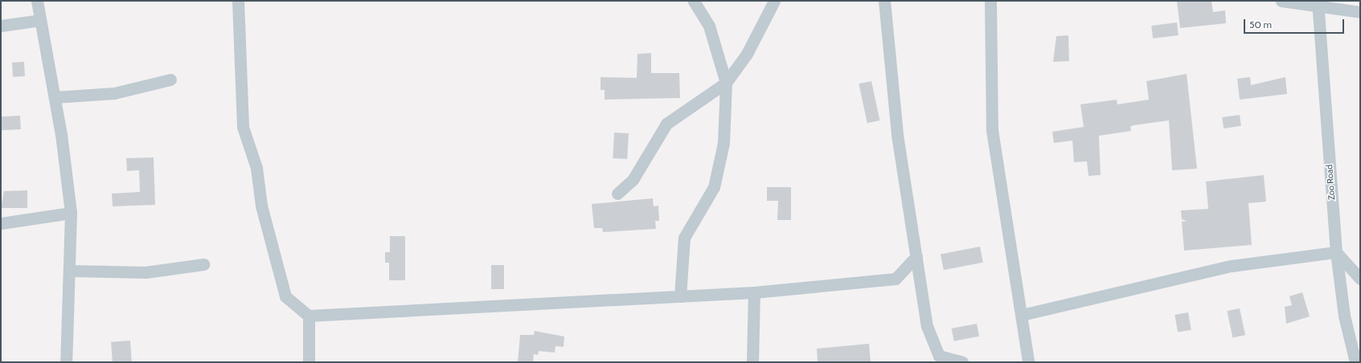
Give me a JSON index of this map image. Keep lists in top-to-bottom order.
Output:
{
  "streets": {
    "street": ["Zoo Road"]
  },
  "scale_bar": "50 m"
}
